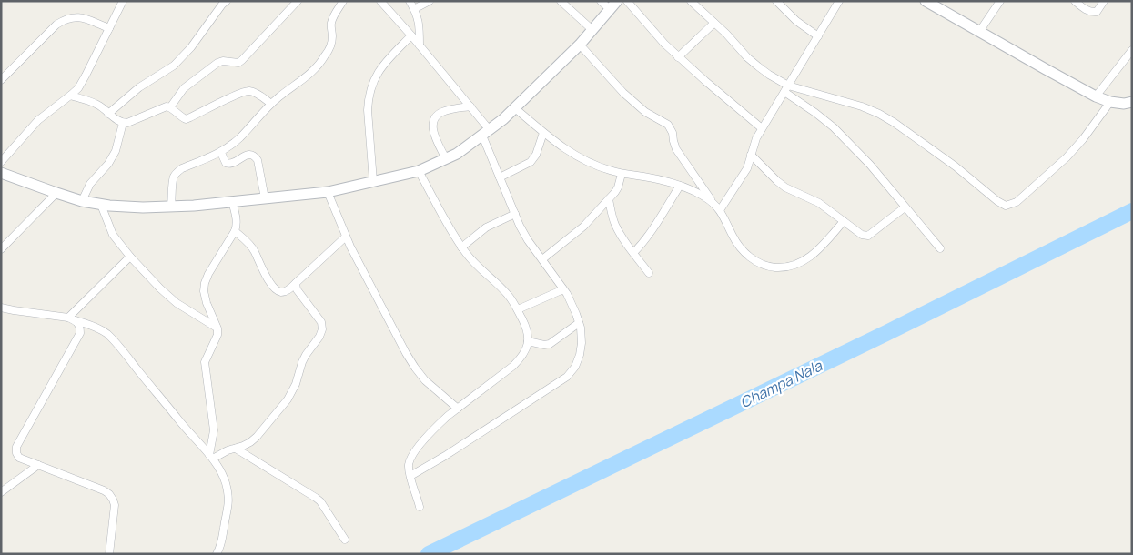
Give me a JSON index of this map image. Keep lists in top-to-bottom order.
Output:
{
  "water": ["Champa Nala"]
}
